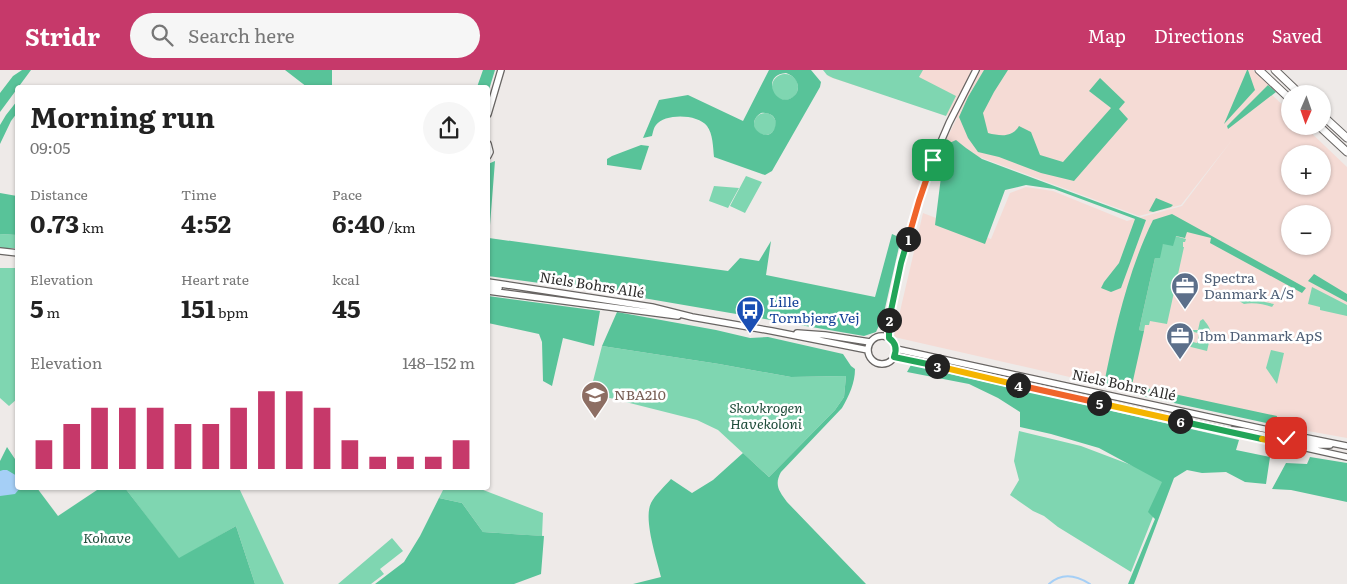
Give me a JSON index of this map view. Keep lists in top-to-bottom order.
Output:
{
  "streets": {
    "street": ["Niels Bohrs Allé"]
  },
  "parks": ["Skovkrogen Havekoloni", "Kohave"],
  "places": {
    "office": ["Spectra Danmark A/S", "Ibm Danmark ApS"],
    "bus stop": ["Lille Tornbjerg Vej"],
    "school or university": ["NBA210"]
  },
  "north": "bottom",
  "page": {
    "header": "Stridr",
    "search": "Search here",
    "nav": ["Map", "Directions", "Saved"],
    "map_buttons": ["+", "−"],
    "heading": ["Morning run", "09:05"],
    "stats": [
      ["Distance", "0.73 km"],
      ["Time", "4:52"],
      ["Pace", "6:40 /km"],
      ["Elevation", "5 m"],
      ["Heart rate", "151 bpm"],
      ["kcal", "45"]
    ],
    "pins": [
      "1",
      "2",
      "3",
      "4",
      "5",
      "6"
    ],
    "chart": ["Elevation", "148–152 m"]
  }
}
